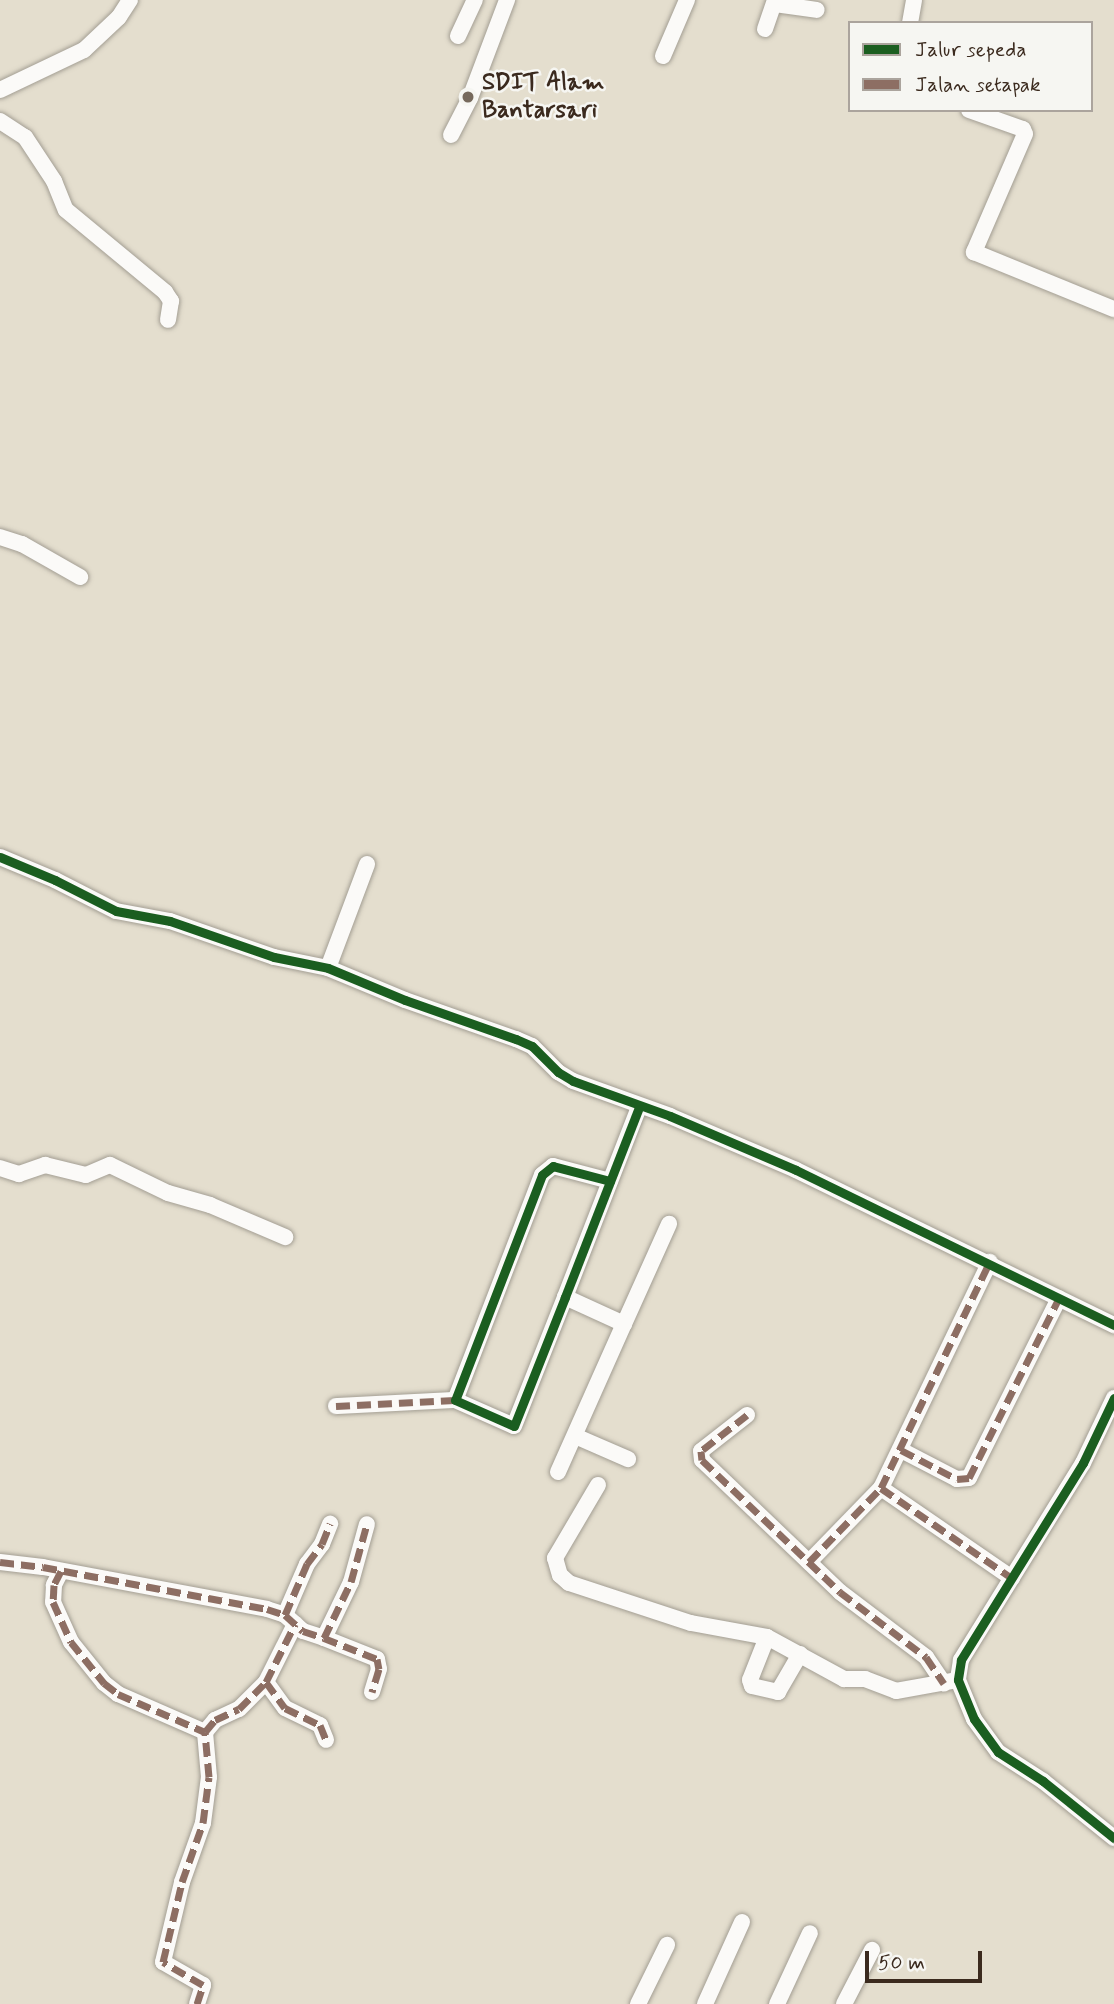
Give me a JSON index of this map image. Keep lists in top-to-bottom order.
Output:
{
  "places": ["SDIT Alam Bantarsari"],
  "legend": ["Jalur sepeda", "Jalan setapak"],
  "scale_bar": "50 m"
}
